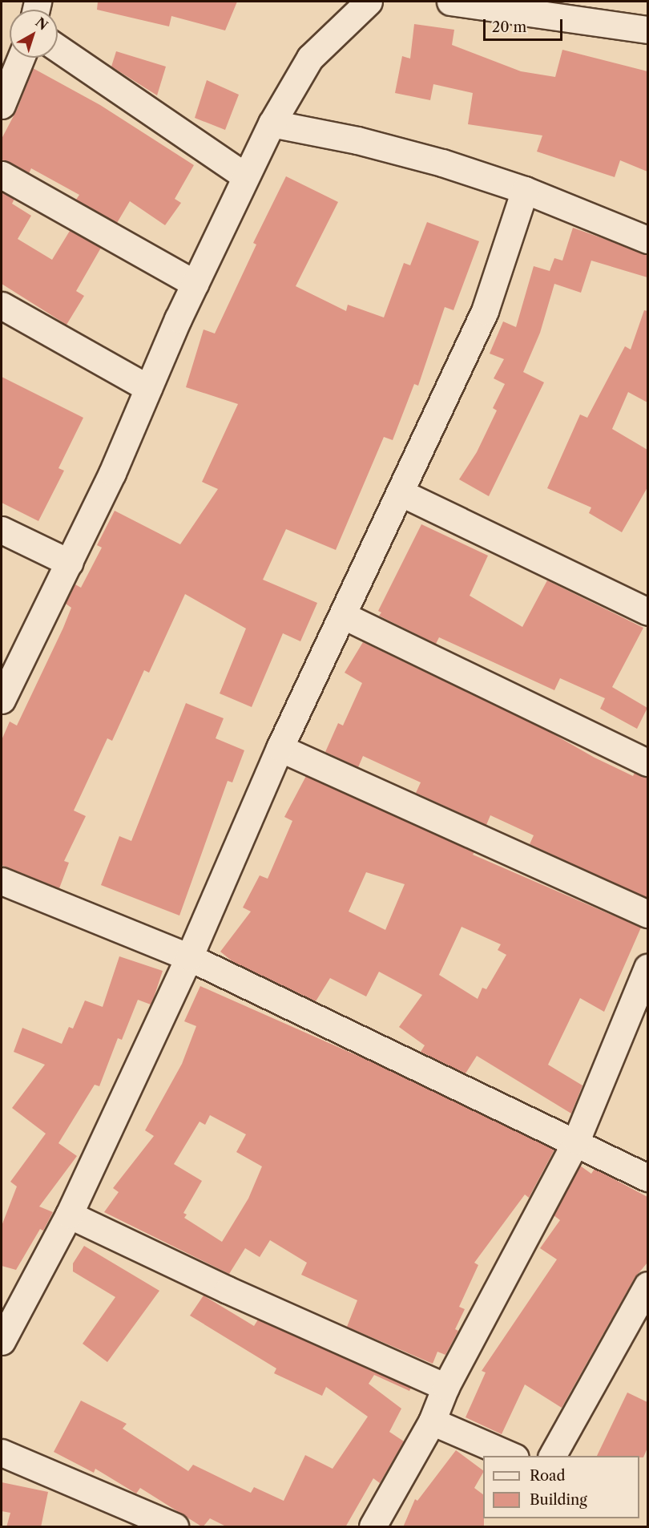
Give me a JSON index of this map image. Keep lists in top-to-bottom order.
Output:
{
  "legend": ["Road", "Building"],
  "scale_bar": "20 m",
  "north": "top right"
}
